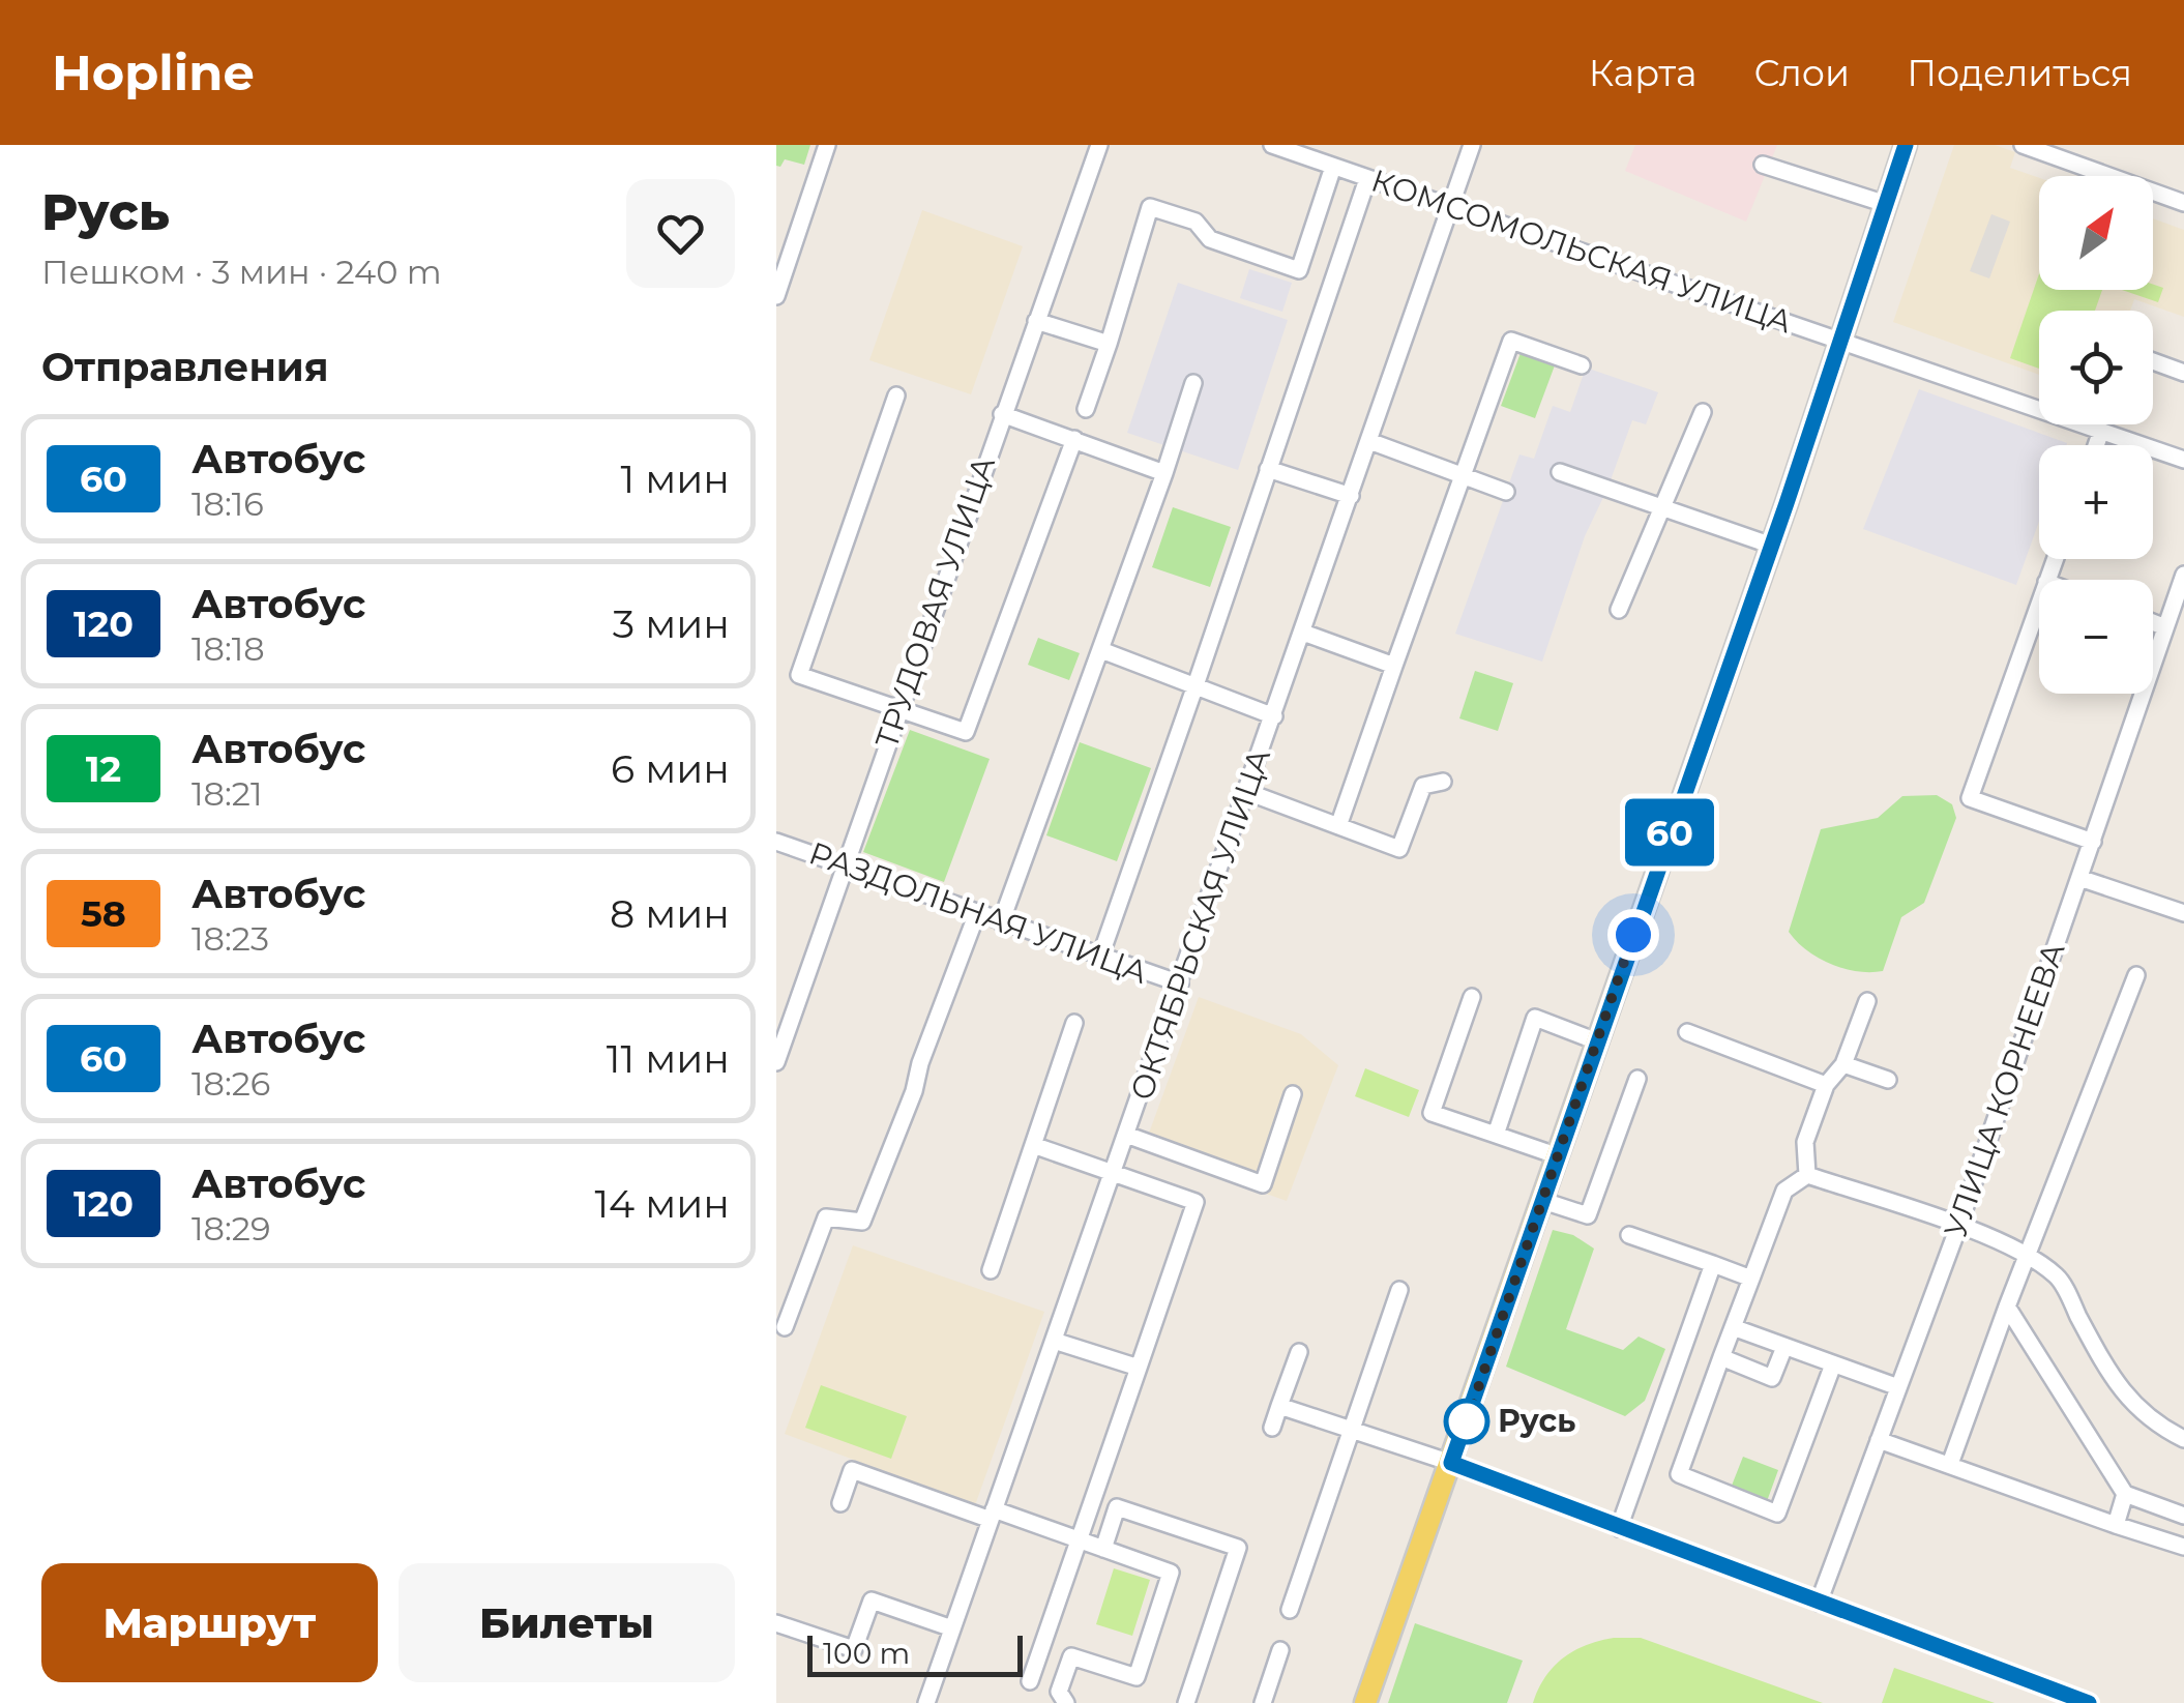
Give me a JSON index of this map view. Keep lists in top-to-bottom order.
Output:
{
  "streets": {
    "street": [
      "КОМСОМОЛЬСКАЯ УЛИЦА",
      "ТРУДОВАЯ УЛИЦА",
      "РАЗДОЛЬНАЯ УЛИЦА",
      "ОКТЯБРЬСКАЯ УЛИЦА",
      "УЛИЦА КОРНЕЕВА"
    ]
  },
  "crossings": [
    ["КОМСОМОЛЬСКАЯ УЛИЦА", "ОКТЯБРЬСКАЯ УЛИЦА"],
    ["ТРУДОВАЯ УЛИЦА", "РАЗДОЛЬНАЯ УЛИЦА"],
    ["РАЗДОЛЬНАЯ УЛИЦА", "ОКТЯБРЬСКАЯ УЛИЦА"]
  ],
  "places": ["Русь"],
  "lines": ["bus line 60"],
  "scale_bar": "100 m",
  "north": "top right",
  "page": {
    "header": "Hopline",
    "nav": ["Карта", "Слои", "Поделиться"],
    "heading": [
      ["Русь", "Пешком · 3 мин · 240 m"],
      "Отправления"
    ],
    "on_map": "60",
    "map_buttons": ["+", "−"],
    "list": [
      {
        "mark": "60",
        "name": "Автобус",
        "note": "18:16",
        "value": "1 мин"
      },
      {
        "mark": "120",
        "name": "Автобус",
        "note": "18:18",
        "value": "3 мин"
      },
      {
        "mark": "12",
        "name": "Автобус",
        "note": "18:21",
        "value": "6 мин"
      },
      {
        "mark": "58",
        "name": "Автобус",
        "note": "18:23",
        "value": "8 мин"
      },
      {
        "mark": "60",
        "name": "Автобус",
        "note": "18:26",
        "value": "11 мин"
      },
      {
        "mark": "120",
        "name": "Автобус",
        "note": "18:29",
        "value": "14 мин"
      }
    ],
    "buttons": ["Маршрут", "Билеты"],
    "scale": "100 m"
  }
}
